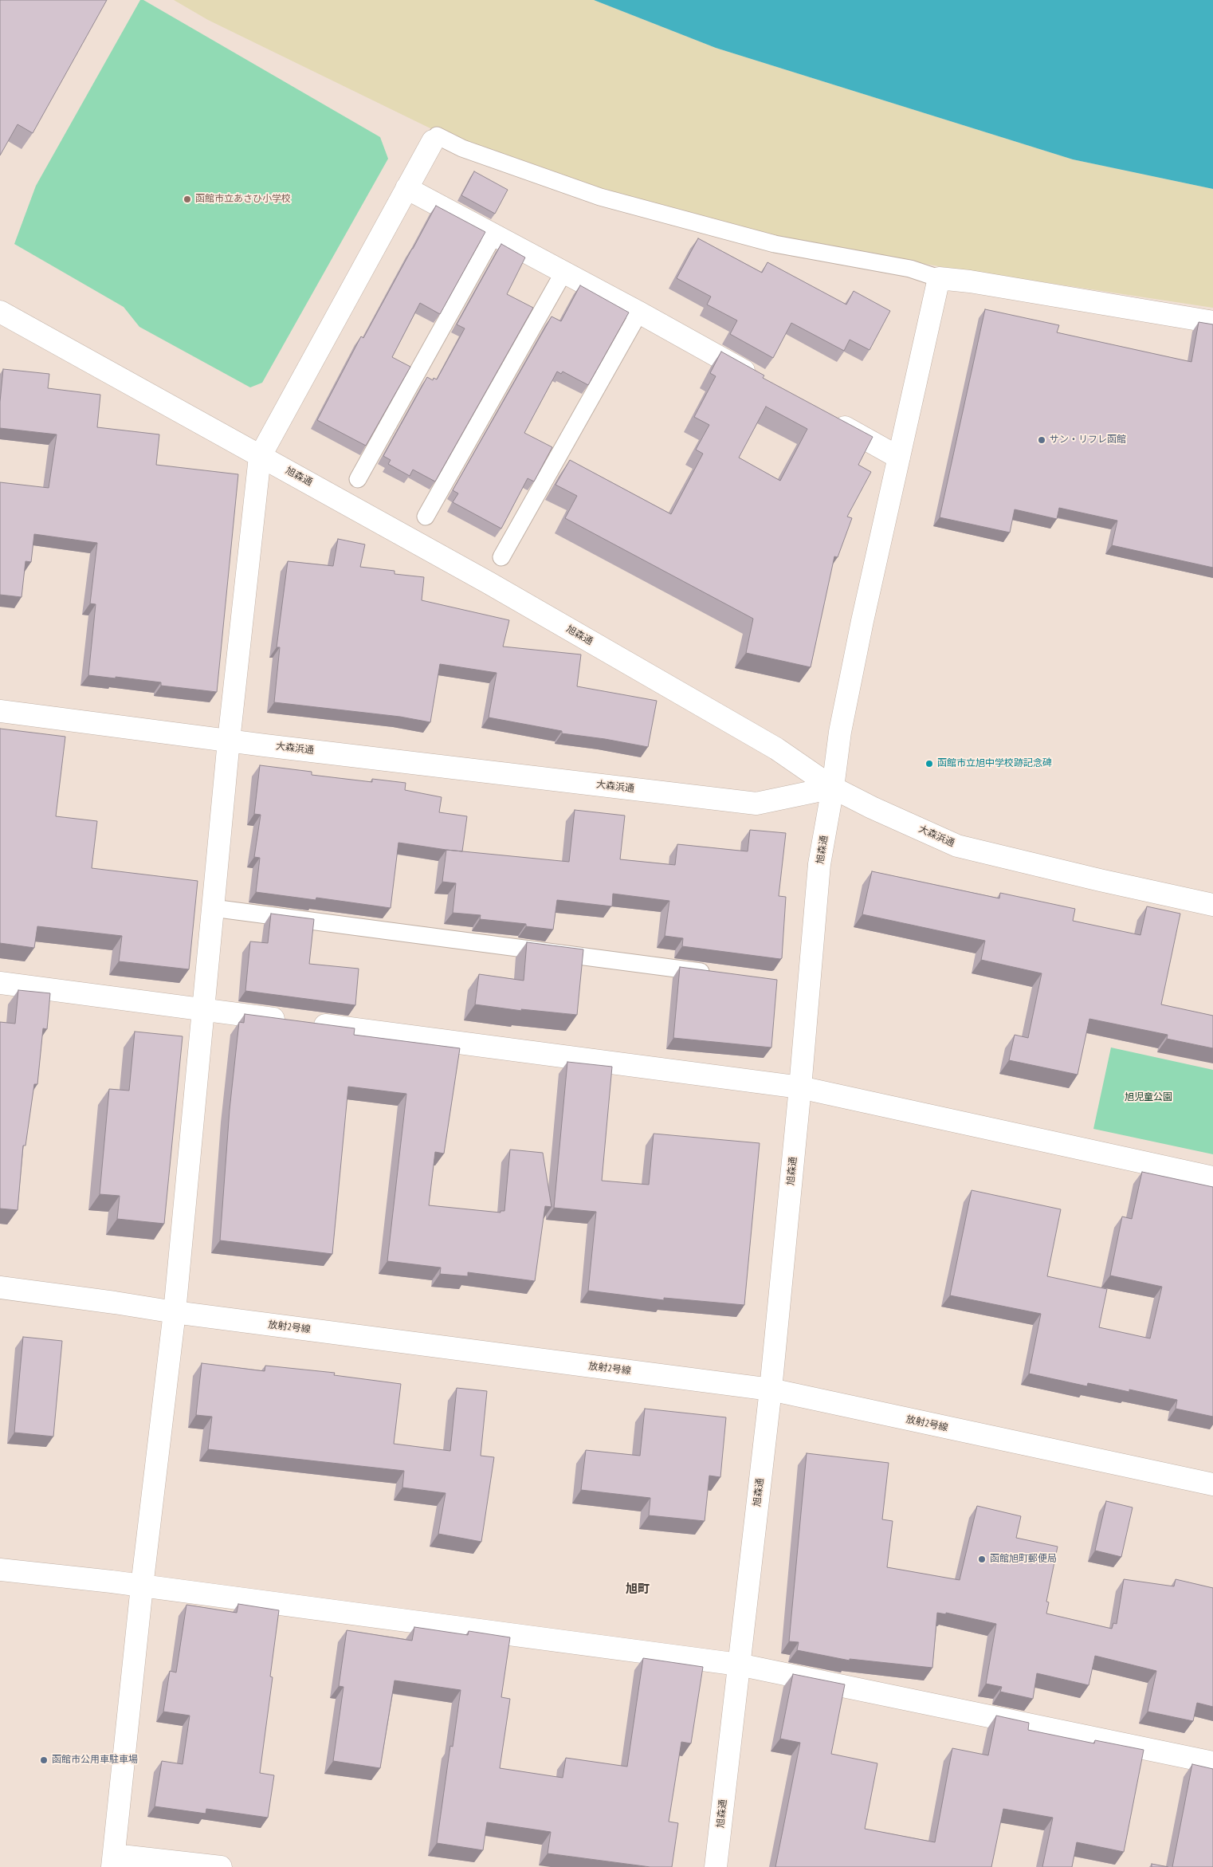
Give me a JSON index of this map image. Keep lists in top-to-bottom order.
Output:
{
  "streets": {
    "street": ["旭森通", "大森浜通", "放射2号線"]
  },
  "crossings": [
    ["旭森通", "大森浜通"],
    ["旭森通", "放射2号線"]
  ],
  "districts": ["旭町"],
  "parks": ["旭児童公園"],
  "places": [
    "函館市立あさひ小学校",
    "サン・リフレ函館",
    "函館市立旭中学校跡記念碑",
    "函館旭町郵便局",
    "函館市公用車駐車場"
  ]
}
